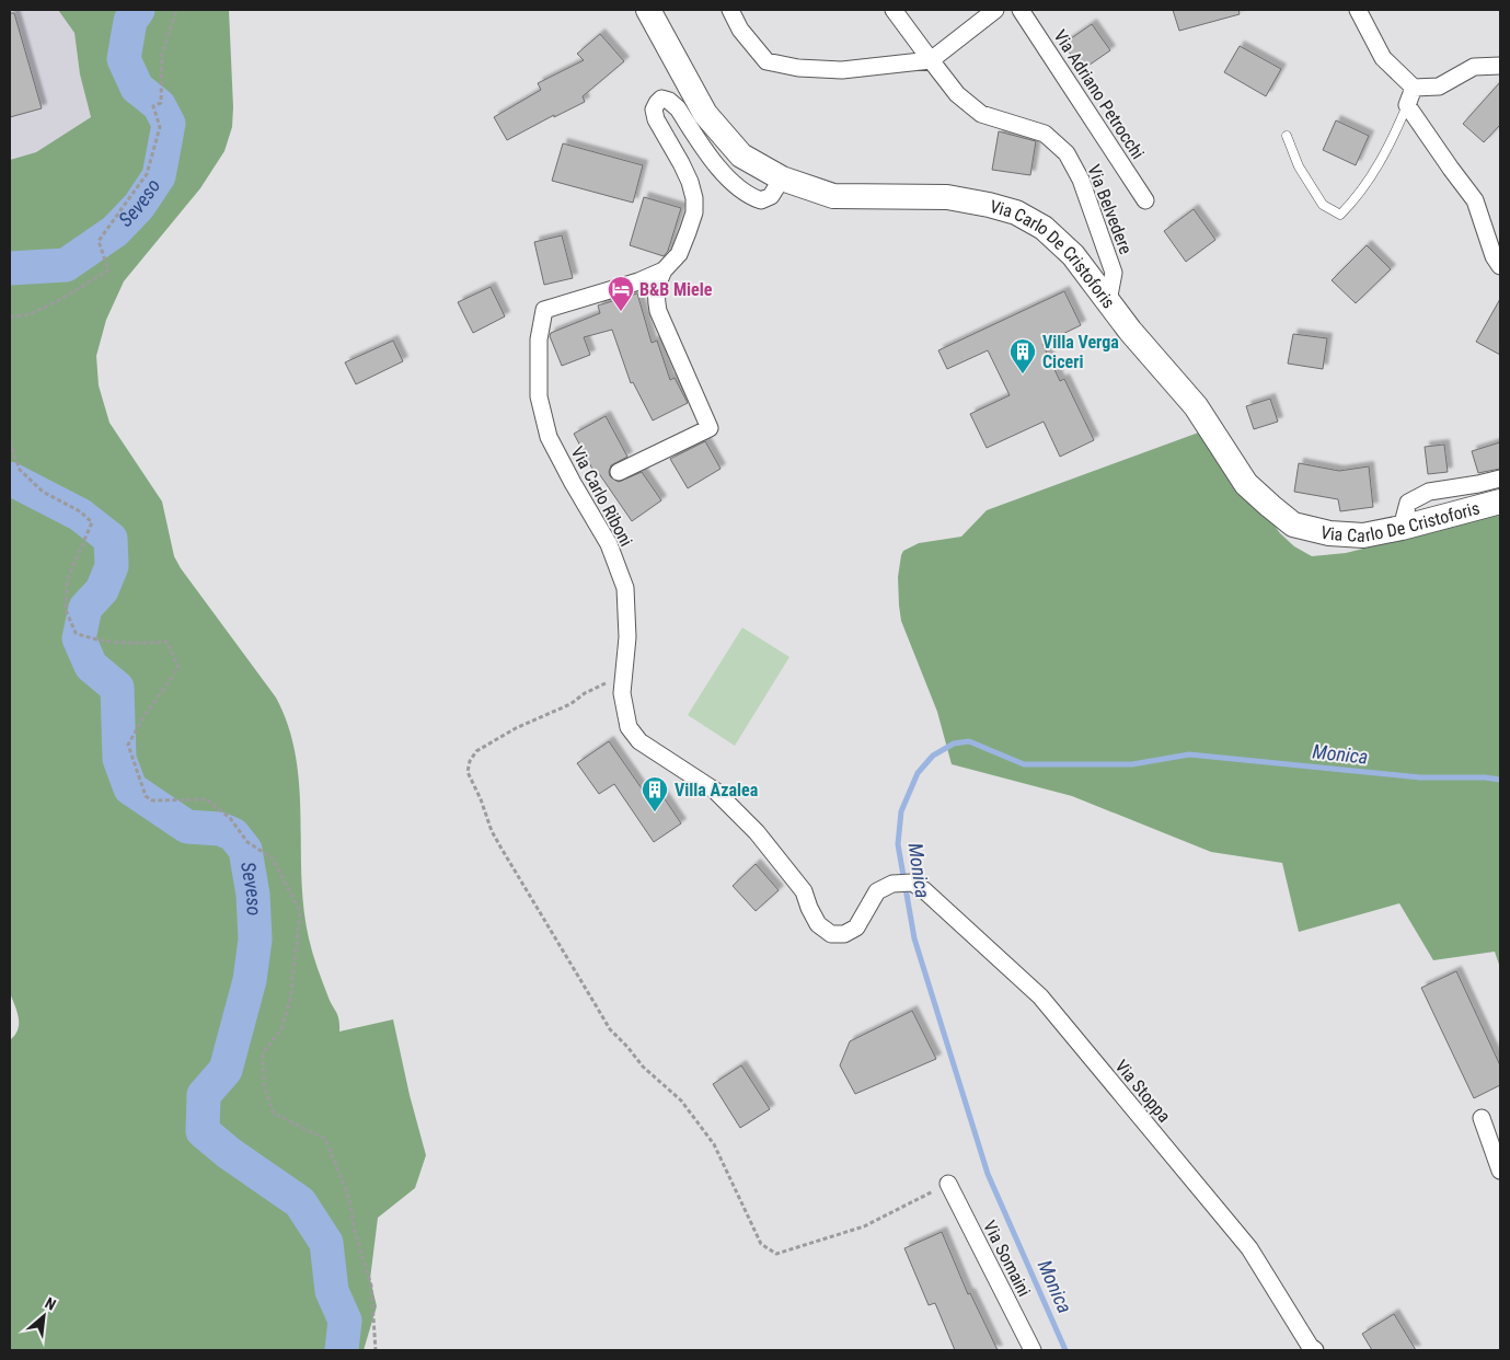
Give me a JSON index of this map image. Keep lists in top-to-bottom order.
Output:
{
  "streets": {
    "main road": ["Via Carlo De Cristoforis"],
    "street": [
      "Via Adriano Petrocchi",
      "Via Belvedere",
      "Via Carlo Riboni",
      "Via Stoppa",
      "Via Somaini"
    ]
  },
  "crossings": [
    ["Via Belvedere", "Via Carlo De Cristoforis"],
    ["Via Carlo Riboni", "Via Stoppa"]
  ],
  "water": ["Seveso", "Monica"],
  "places": {
    "hotel": ["B&B Miele"],
    "building": ["Villa Verga Ciceri", "Villa Azalea"]
  },
  "north": "top right"
}
